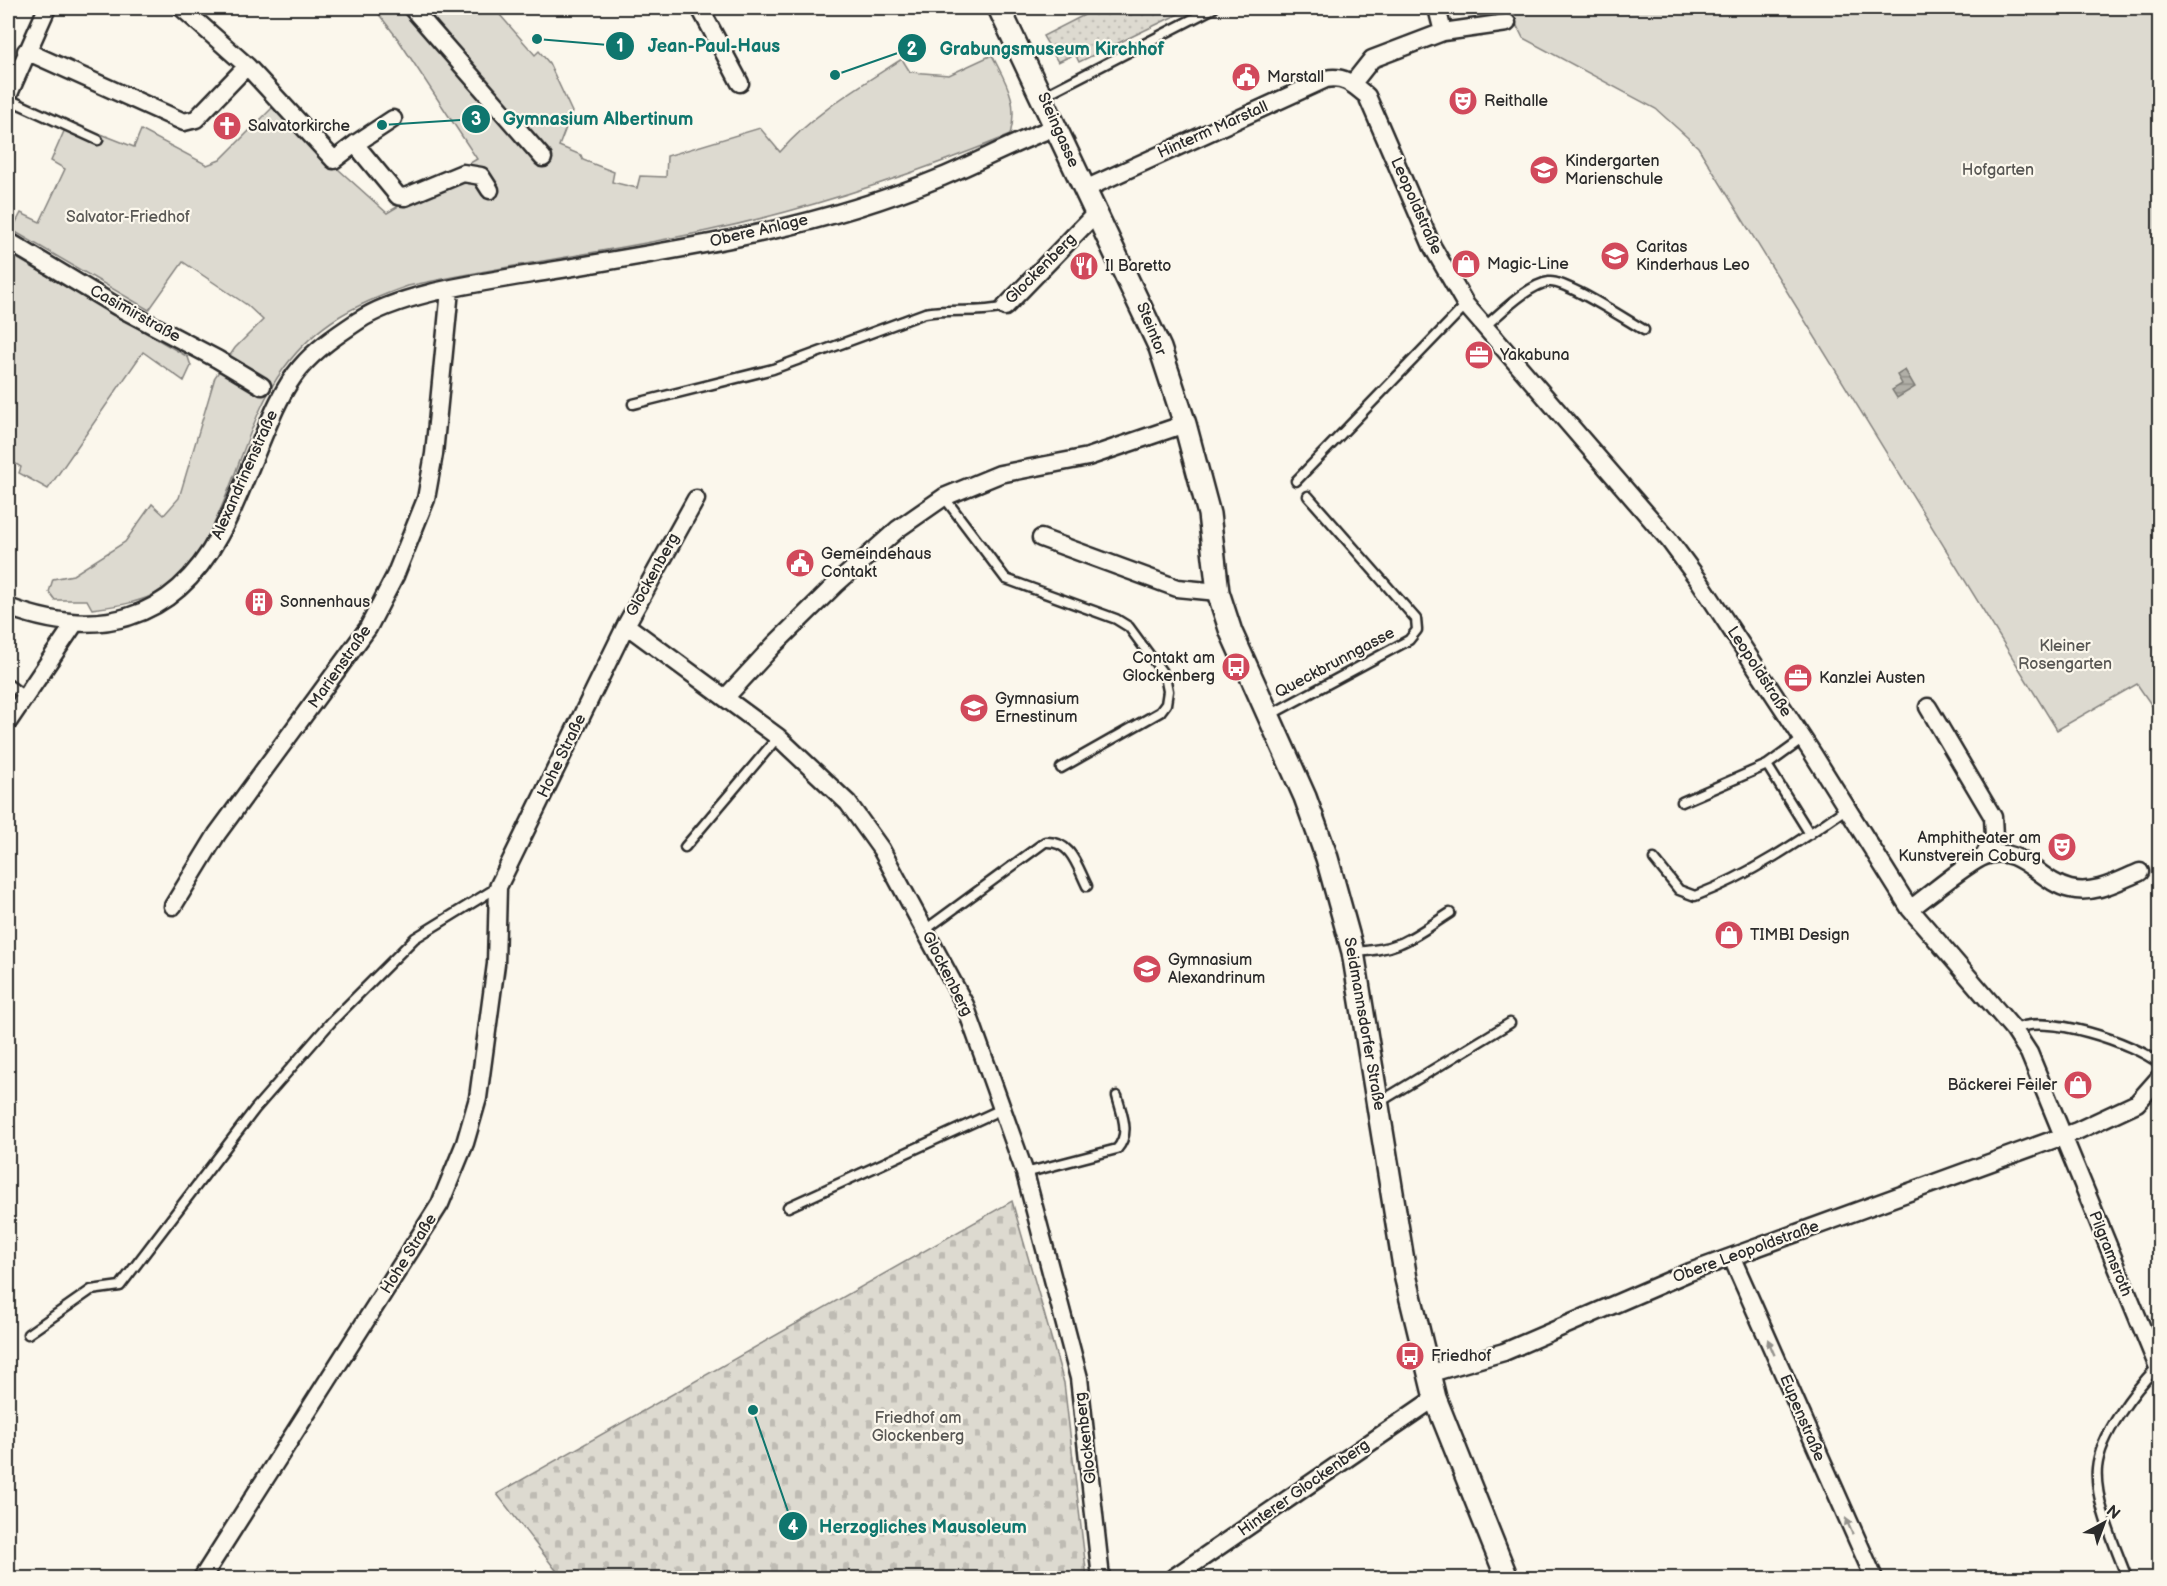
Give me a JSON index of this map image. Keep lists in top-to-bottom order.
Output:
{
  "streets": {
    "street": [
      "Steingasse",
      "Hinterm Marstall",
      "Leopoldstraße",
      "Obere Anlage",
      "Glockenberg",
      "Casimirstraße",
      "Steintor",
      "Alexandrinenstraße",
      "Marienstraße",
      "Hohe Straße",
      "Seidmannsdorfer Straße",
      "Obere Leopoldstraße",
      "Pilgramsroth",
      "Eupenstraße",
      "Hinterer Glockenberg"
    ],
    "lane": ["Queckbrunngasse"]
  },
  "crossings": [
    ["Steingasse", "Hinterm Marstall"],
    ["Steingasse", "Obere Anlage"],
    ["Steingasse", "Steintor"],
    ["Hinterm Marstall", "Leopoldstraße"],
    ["Hinterm Marstall", "Steintor"],
    ["Leopoldstraße", "Pilgramsroth"],
    ["Obere Anlage", "Alexandrinenstraße"],
    ["Obere Anlage", "Marienstraße"],
    ["Glockenberg", "Steintor"],
    ["Glockenberg", "Hohe Straße"],
    ["Steintor", "Seidmannsdorfer Straße"],
    ["Alexandrinenstraße", "Marienstraße"],
    ["Queckbrunngasse", "Seidmannsdorfer Straße"],
    ["Seidmannsdorfer Straße", "Obere Leopoldstraße"],
    ["Seidmannsdorfer Straße", "Hinterer Glockenberg"],
    ["Obere Leopoldstraße", "Pilgramsroth"],
    ["Obere Leopoldstraße", "Eupenstraße"]
  ],
  "one_way": ["Eupenstraße"],
  "parks": [
    "Hofgarten",
    "Salvator-Friedhof",
    "Kleiner Rosengarten",
    "Friedhof am Glockenberg"
  ],
  "places": {
    "other": [
      "Jean-Paul-Haus",
      "Grabungsmuseum Kirchhof",
      "Gymnasium Albertinum",
      "Herzogliches Mausoleum"
    ],
    "public building": ["Marstall", "Gemeindehaus Contakt"],
    "theatre": ["Reithalle", "Amphitheater am Kunstverein Coburg"],
    "church": ["Salvatorkirche"],
    "school or university": [
      "Kindergarten Marienschule",
      "Caritas Kinderhaus Leo",
      "Gymnasium Ernestinum",
      "Gymnasium Alexandrinum"
    ],
    "shop": ["Magic-Line", "TIMBI Design", "Bäckerei Feiler"],
    "restaurant": ["Il Baretto"],
    "office": ["Yakabuna", "Kanzlei Austen"],
    "building": ["Sonnenhaus"],
    "bus stop": ["Contakt am Glockenberg", "Friedhof"]
  },
  "north": "top right"
}
